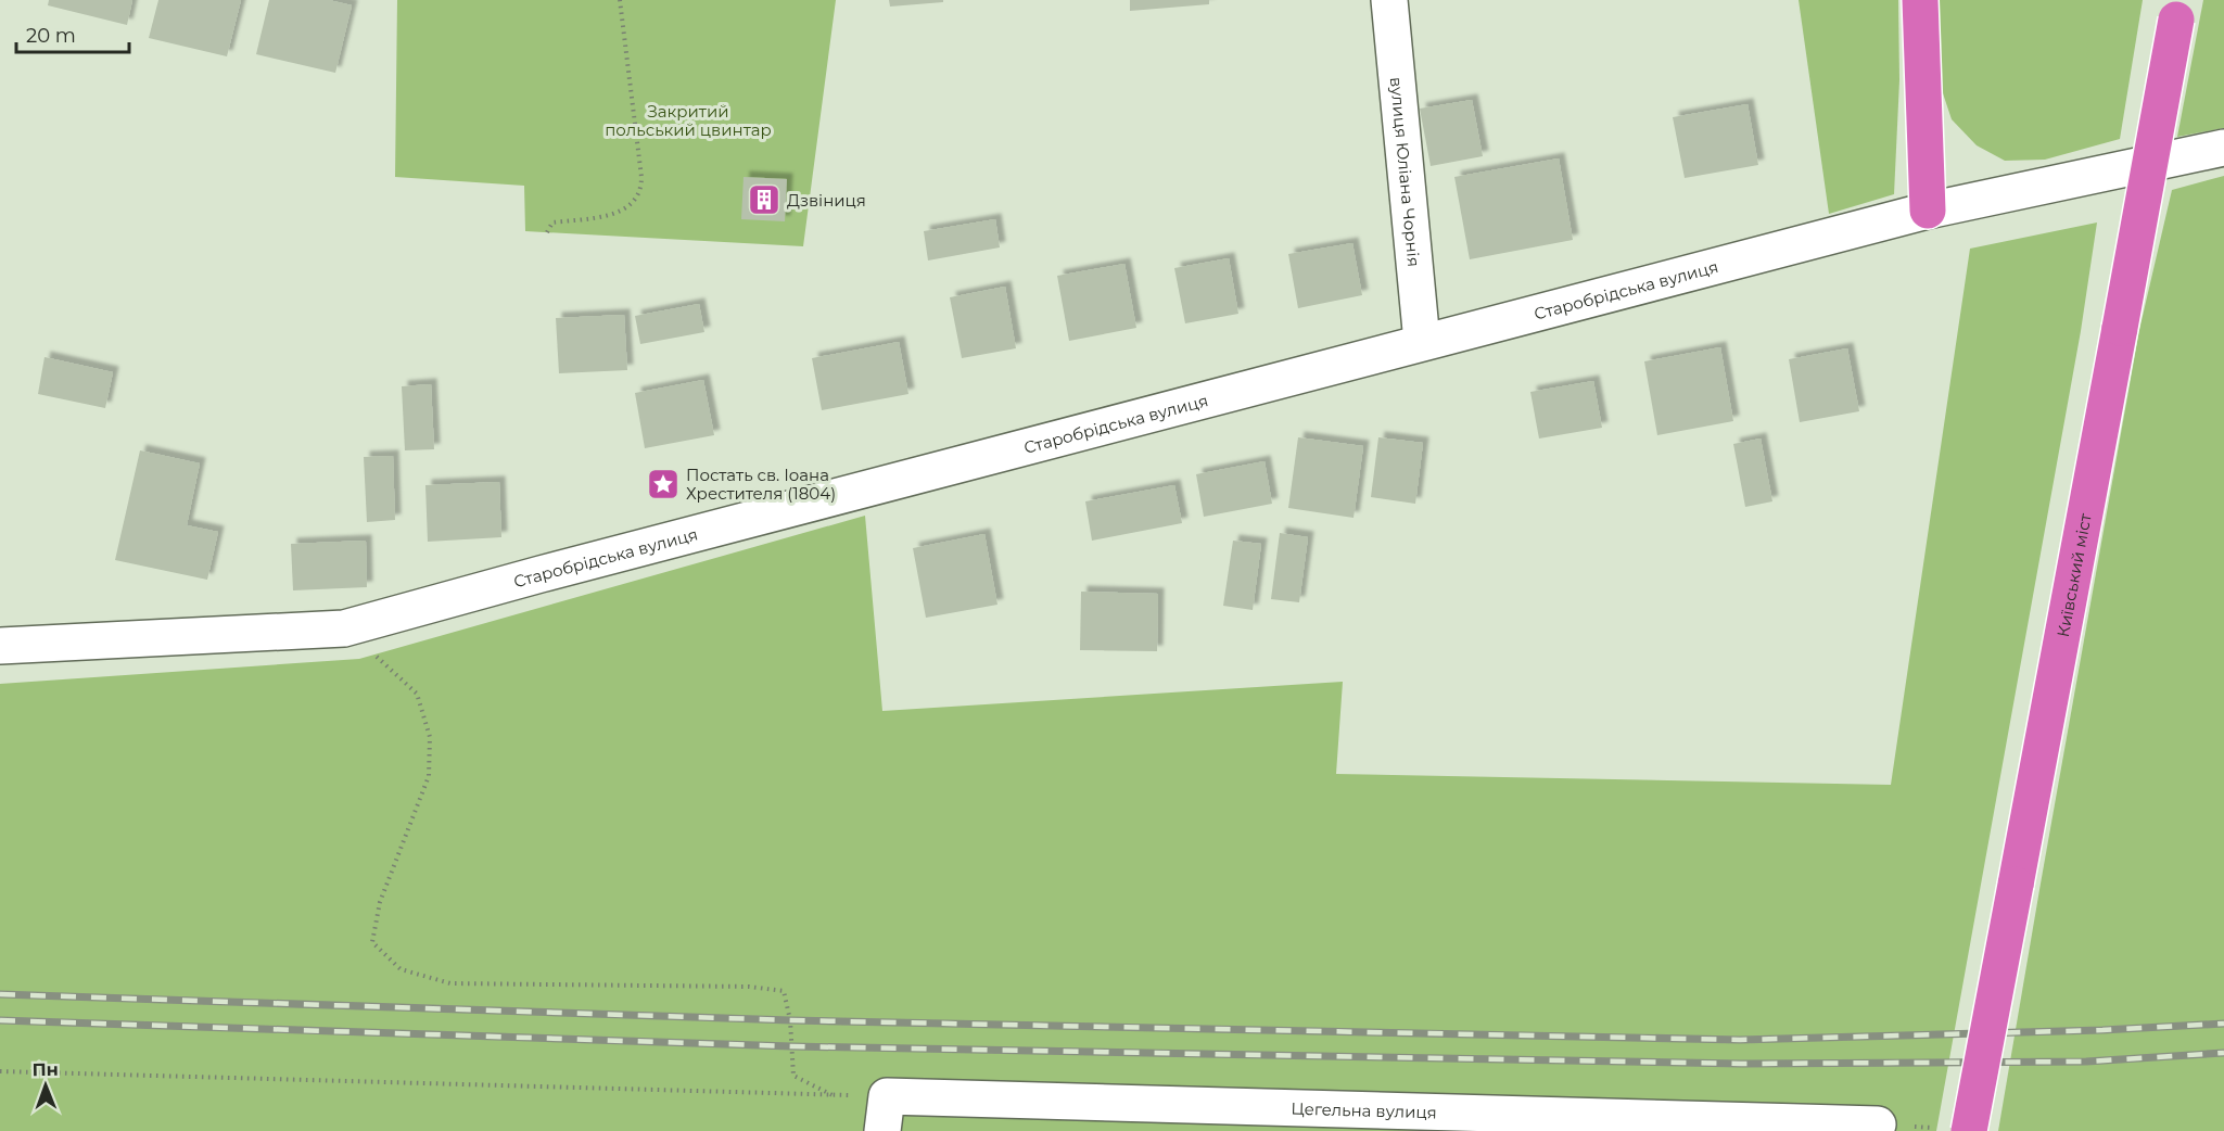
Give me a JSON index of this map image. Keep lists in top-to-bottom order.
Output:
{
  "streets": {
    "highway": ["Київський міст"],
    "street": ["вулиця Юліана Чорнія", "Старобрідська вулиця", "Цегельна вулиця"]
  },
  "crossings": [
    ["вулиця Юліана Чорнія", "Старобрідська вулиця"]
  ],
  "parks": ["Закритий польський цвинтар"],
  "places": {
    "building": ["Дзвіниця"],
    "place": ["Постать св. Іоана Хрестителя (1804)"]
  },
  "scale_bar": "20 m",
  "north": "top"
}
